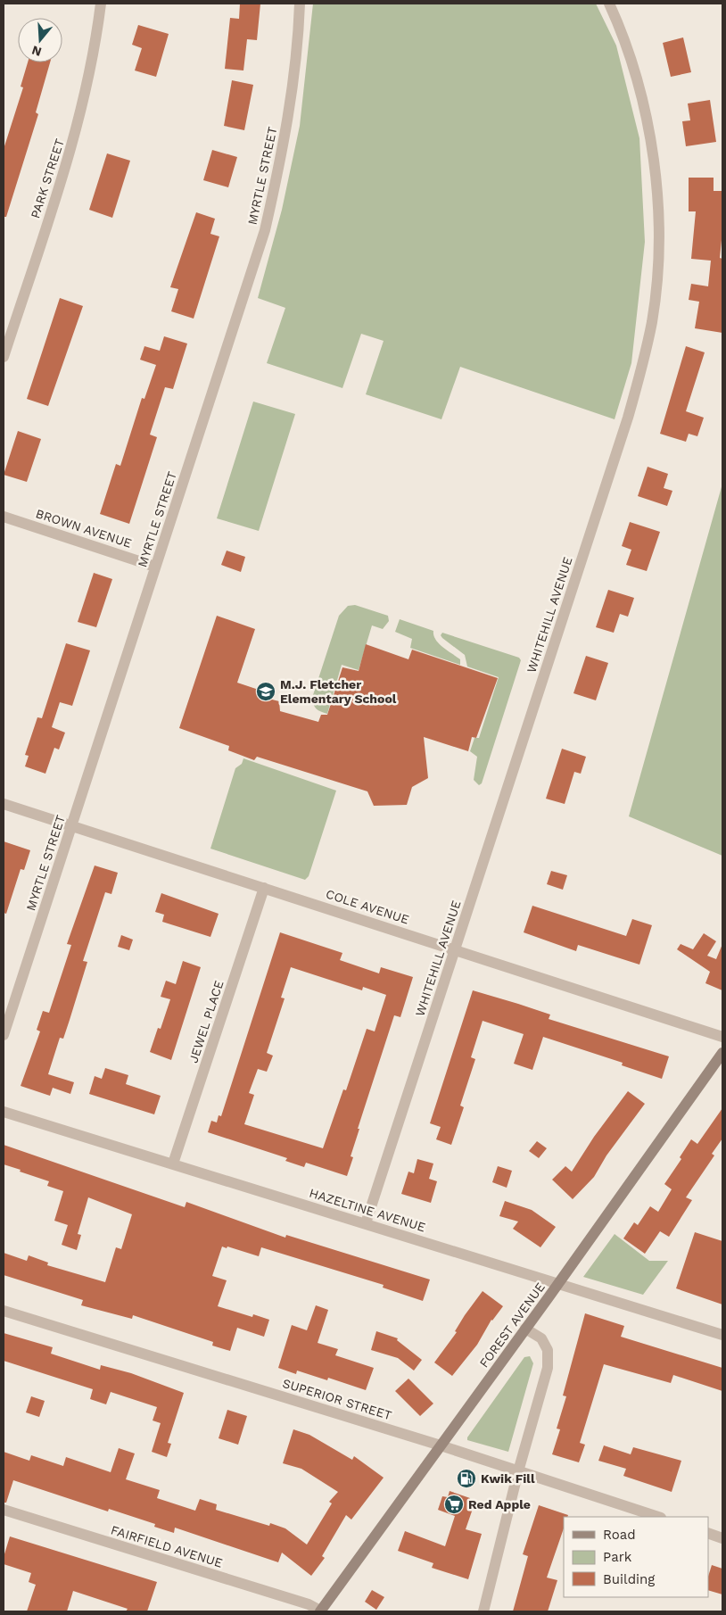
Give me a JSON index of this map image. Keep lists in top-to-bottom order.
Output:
{
  "streets": {
    "main road": ["FOREST AVENUE"],
    "street": [
      "MYRTLE STREET",
      "PARK STREET",
      "BROWN AVENUE",
      "WHITEHILL AVENUE",
      "COLE AVENUE",
      "JEWEL PLACE",
      "HAZELTINE AVENUE",
      "SUPERIOR STREET",
      "FAIRFIELD AVENUE"
    ]
  },
  "crossings": [
    ["MYRTLE STREET", "BROWN AVENUE"],
    ["MYRTLE STREET", "COLE AVENUE"],
    ["WHITEHILL AVENUE", "COLE AVENUE"],
    ["WHITEHILL AVENUE", "HAZELTINE AVENUE"],
    ["COLE AVENUE", "JEWEL PLACE"],
    ["JEWEL PLACE", "HAZELTINE AVENUE"],
    ["HAZELTINE AVENUE", "FOREST AVENUE"],
    ["FOREST AVENUE", "SUPERIOR STREET"],
    ["FOREST AVENUE", "FAIRFIELD AVENUE"]
  ],
  "places": {
    "school or university": ["M.J. Fletcher Elementary School"],
    "fuel station": ["Kwik Fill"],
    "supermarket": ["Red Apple"]
  },
  "legend": ["Road", "Park", "Building"],
  "north": "bottom"
}
